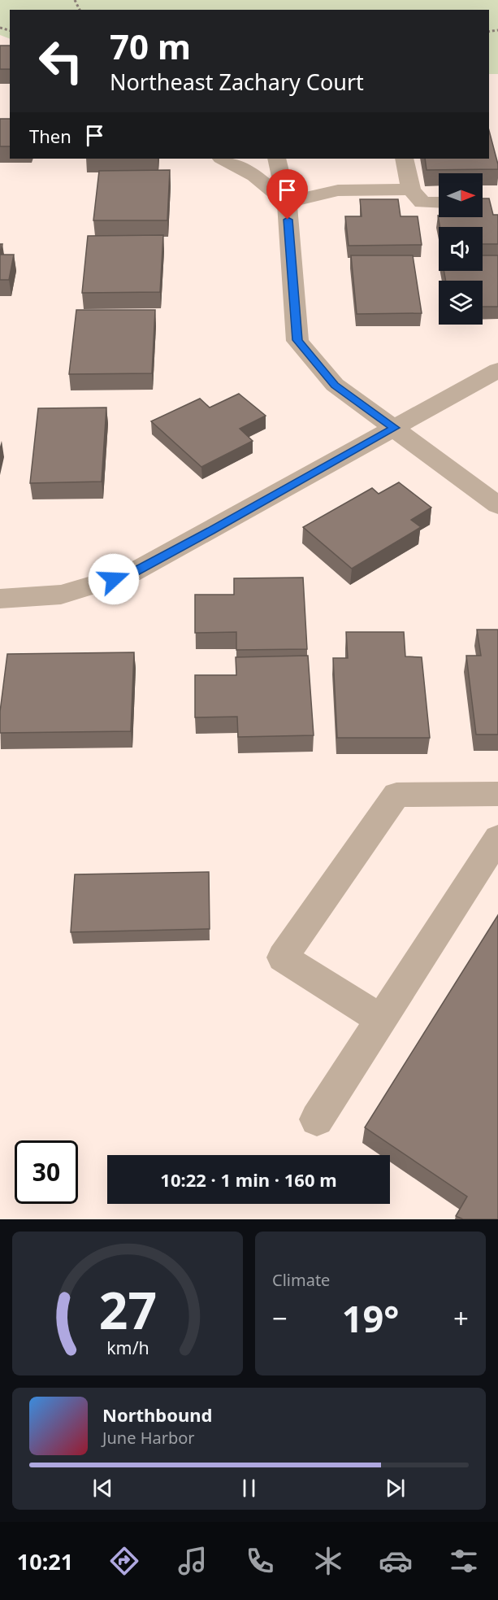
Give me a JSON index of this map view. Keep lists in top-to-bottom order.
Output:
{
  "north": "right",
  "page": {
    "turn": ["70 m", "Northeast Zachary Court"],
    "then": "Then",
    "limit": "30",
    "trip": "10:22 · 1 min · 160 m",
    "tile": "Climate",
    "heat": ["−", "19°", "+"],
    "song": ["Northbound", "June Harbor"],
    "tabs": "10:21",
    "gauge": ["27", "km/h"]
  }
}
